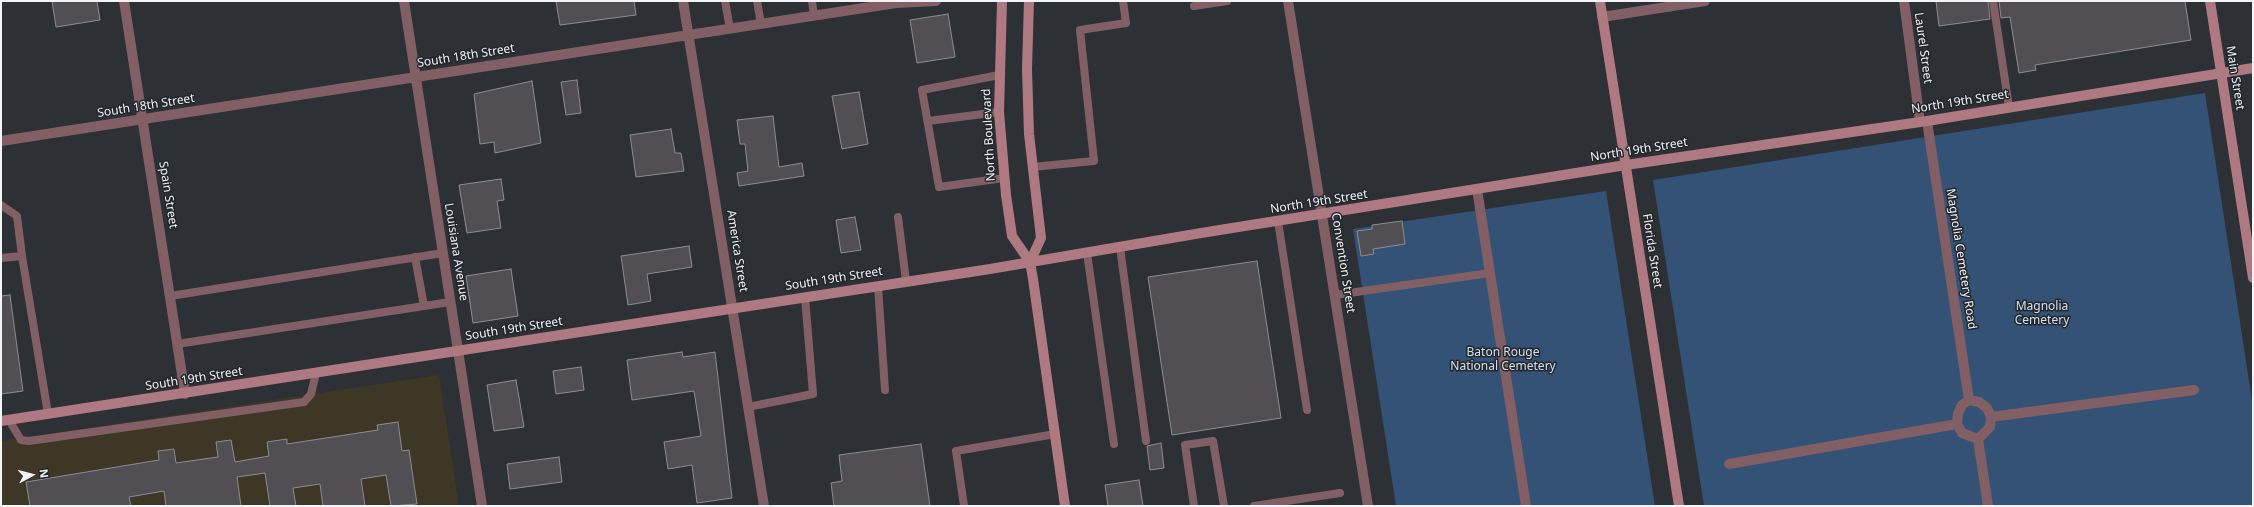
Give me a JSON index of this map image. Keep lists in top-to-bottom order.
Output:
{
  "streets": {
    "street": [
      "Laurel Street",
      "South 18th Street",
      "Main Street",
      "North 19th Street",
      "North Boulevard",
      "Spain Street",
      "America Street",
      "Florida Street",
      "Louisiana Avenue",
      "Magnolia Cemetery Road",
      "Convention Street",
      "South 19th Street"
    ]
  },
  "crossings": [
    ["Laurel Street", "North 19th Street"],
    ["Laurel Street", "Magnolia Cemetery Road"],
    ["South 18th Street", "Spain Street"],
    ["South 18th Street", "America Street"],
    ["South 18th Street", "Louisiana Avenue"],
    ["Main Street", "North 19th Street"],
    ["North 19th Street", "North Boulevard"],
    ["North 19th Street", "Florida Street"],
    ["North 19th Street", "Magnolia Cemetery Road"],
    ["North 19th Street", "Convention Street"],
    ["North 19th Street", "South 19th Street"],
    ["North Boulevard", "South 19th Street"],
    ["Spain Street", "South 19th Street"],
    ["America Street", "South 19th Street"],
    ["Louisiana Avenue", "South 19th Street"]
  ],
  "parks": ["Magnolia Cemetery", "Baton Rouge National Cemetery"],
  "north": "right"
}
